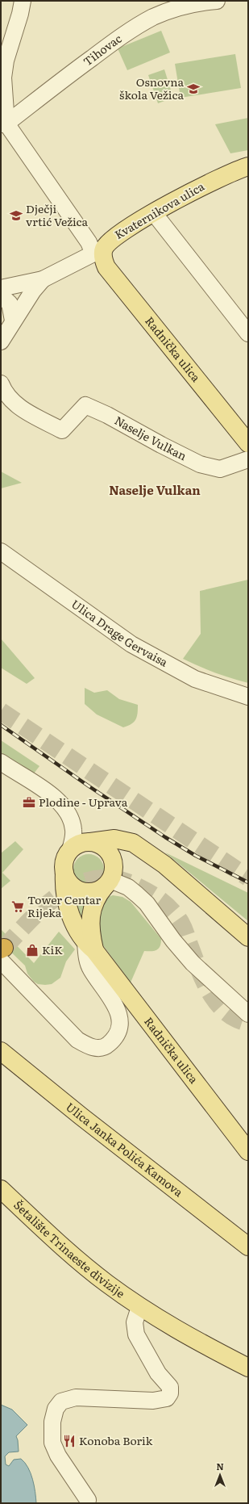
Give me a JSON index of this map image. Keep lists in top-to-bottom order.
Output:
{
  "streets": {
    "main road": [
      "Kvaternikova ulica",
      "Radnička ulica",
      "Ulica Janka Polića Kamova",
      "Šetalište Trinaeste divizije"
    ],
    "street": ["Tihovac", "Naselje Vulkan", "Ulica Drage Gervaisa"]
  },
  "crossings": [
    ["Tihovac", "Radnička ulica"],
    ["Kvaternikova ulica", "Radnička ulica"]
  ],
  "districts": ["Naselje Vulkan"],
  "places": {
    "school or university": ["Osnovna škola Vežica", "Dječji vrtić Vežica"],
    "office": ["Plodine - Uprava"],
    "supermarket": ["Tower Centar Rijeka"],
    "shop": ["KiK"],
    "restaurant": ["Konoba Borik"]
  },
  "north": "top"
}
